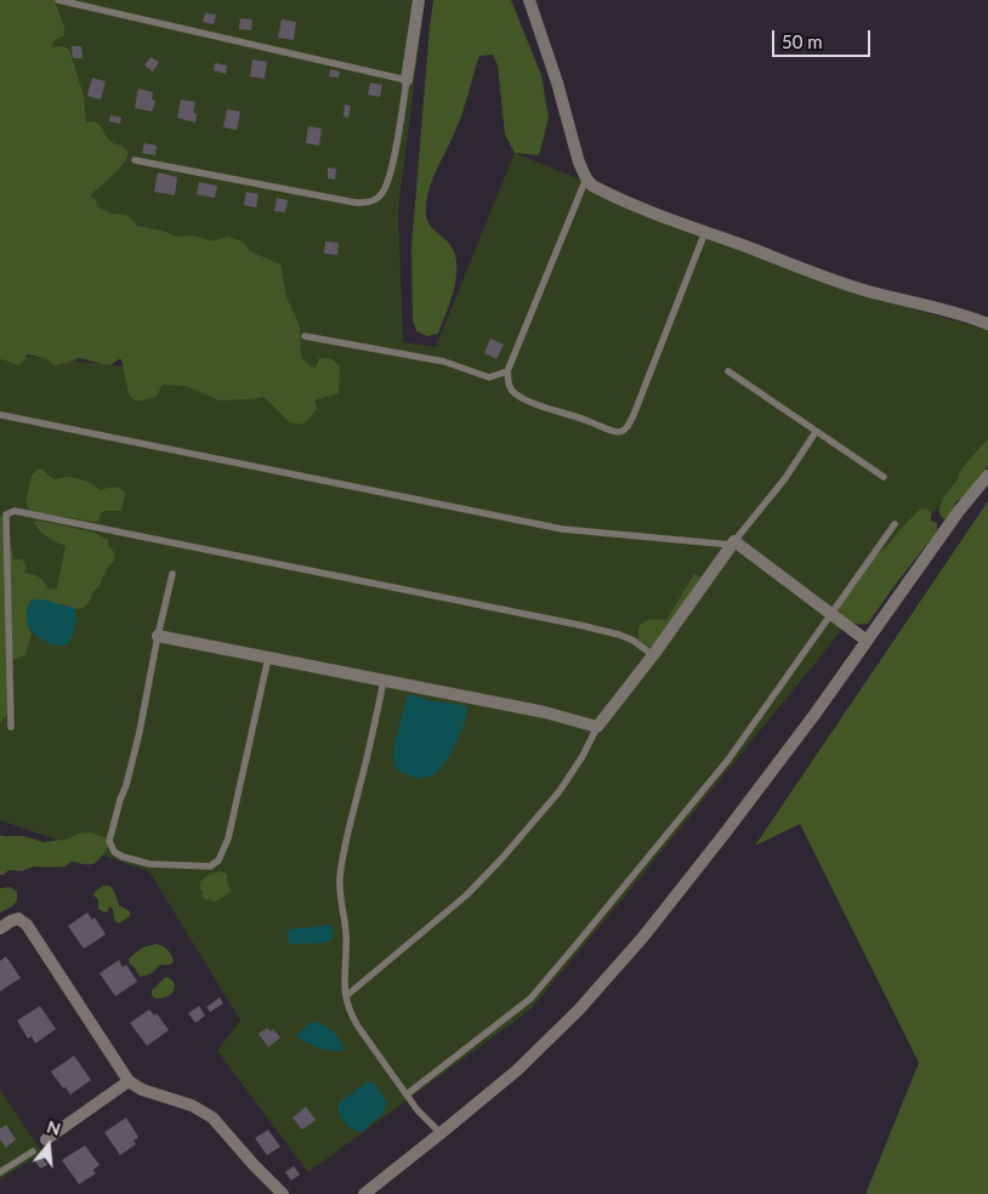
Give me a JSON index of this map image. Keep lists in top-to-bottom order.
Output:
{
  "scale_bar": "50 m",
  "north": "top"
}
